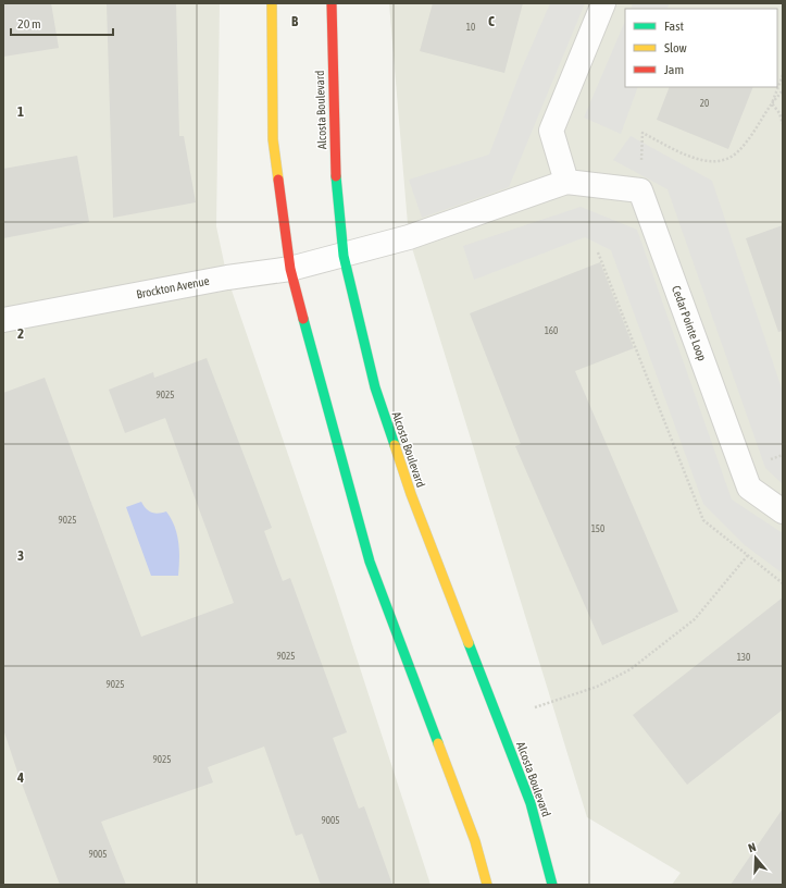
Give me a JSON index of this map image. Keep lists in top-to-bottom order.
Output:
{
  "streets": {
    "main road": ["Alcosta Boulevard"],
    "street": ["Brockton Avenue", "Cedar Pointe Loop"]
  },
  "crossings": [
    ["Alcosta Boulevard", "Brockton Avenue"]
  ],
  "house_numbers": [
    "10",
    "20",
    "160",
    "9025",
    "9025",
    "150",
    "9025",
    "130",
    "9025",
    "9025",
    "9005",
    "9005"
  ],
  "legend": ["Fast", "Slow", "Jam"],
  "scale_bar": "20 m",
  "north": "top",
  "grid": {
    "columns": ["B", "C"],
    "rows": [
      "1",
      "2",
      "3",
      "4"
    ]
  }
}
